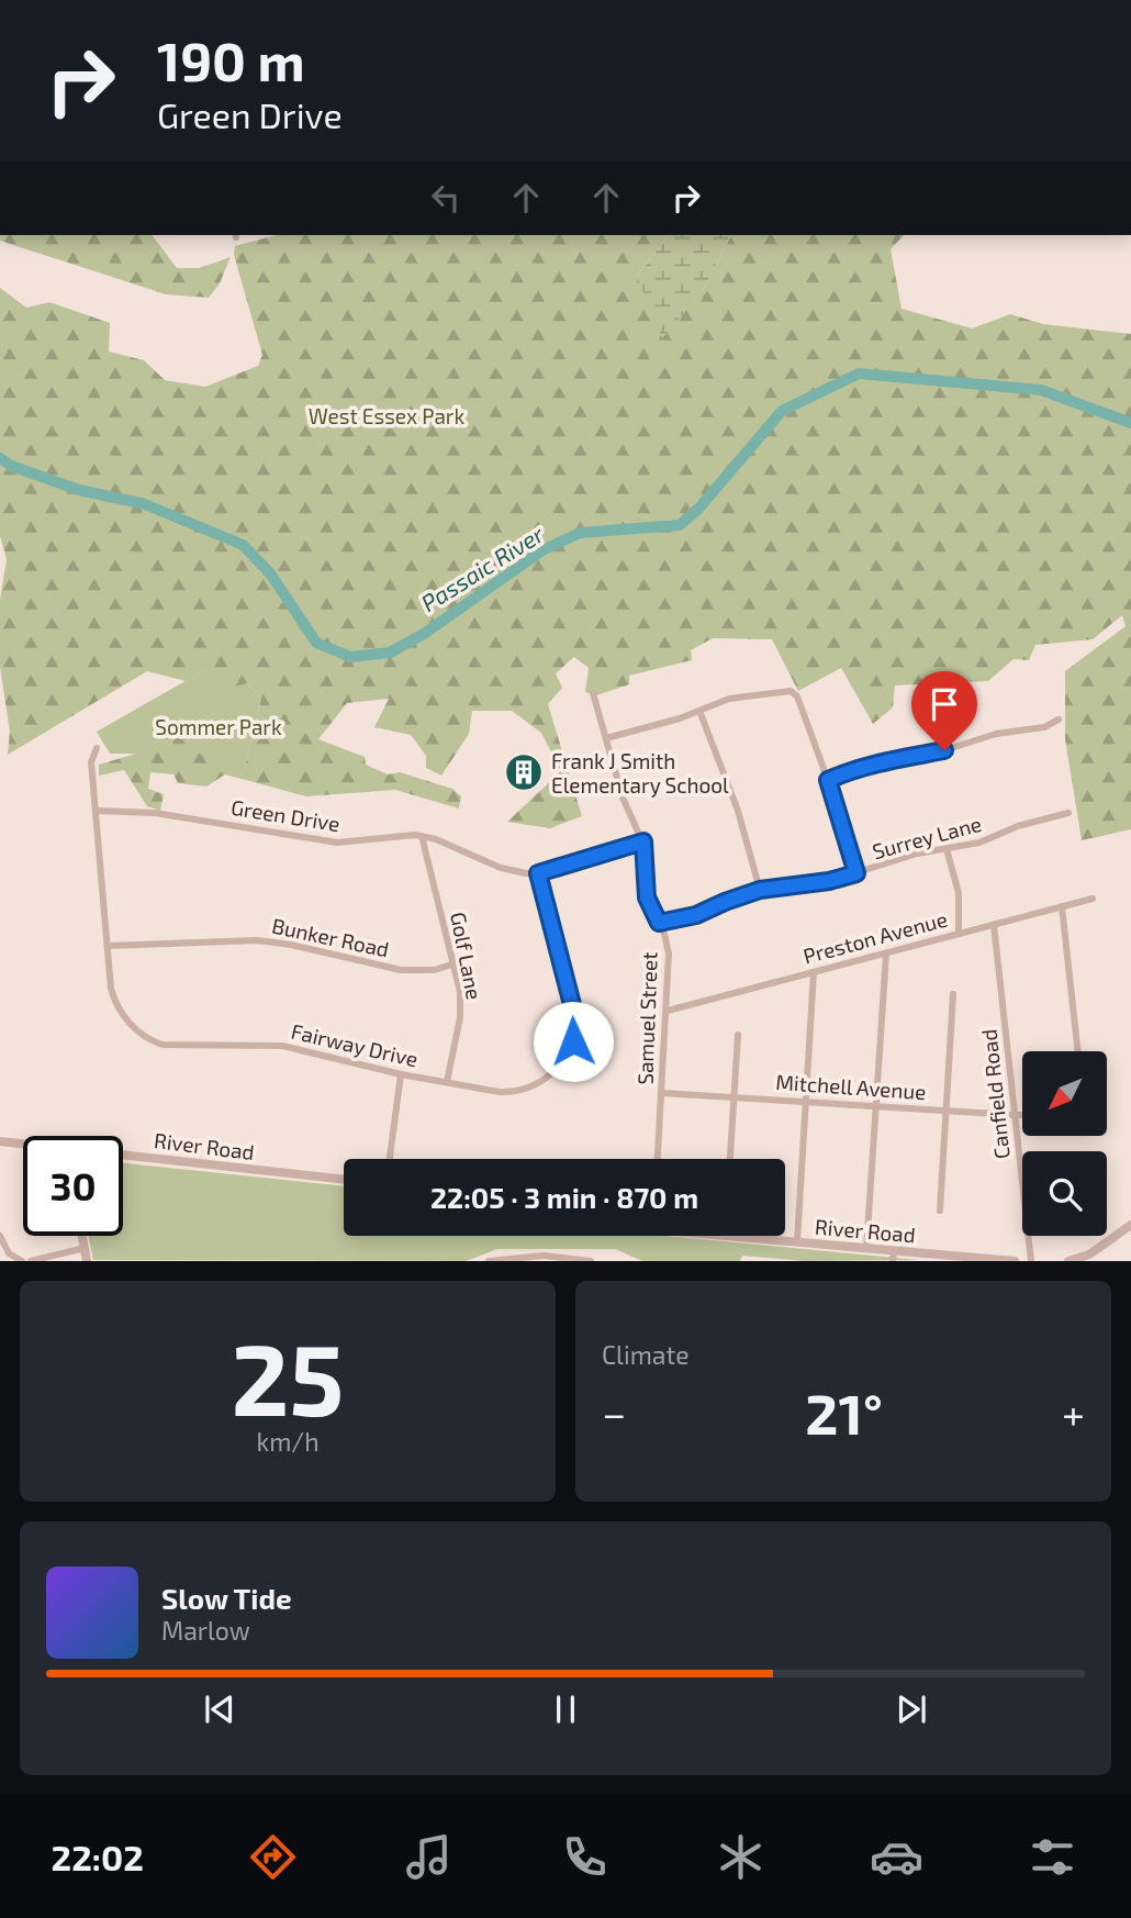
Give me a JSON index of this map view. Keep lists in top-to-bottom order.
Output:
{
  "streets": {
    "street": [
      "Green Drive",
      "Surrey Lane",
      "Bunker Road",
      "Preston Avenue",
      "Golf Lane",
      "Samuel Street",
      "Fairway Drive",
      "Mitchell Avenue",
      "Canfield Road",
      "River Road"
    ]
  },
  "crossings": [
    ["Green Drive", "Golf Lane"],
    ["Green Drive", "Samuel Street"],
    ["Green Drive", "Fairway Drive"],
    ["Surrey Lane", "Samuel Street"],
    ["Bunker Road", "Golf Lane"],
    ["Bunker Road", "Fairway Drive"],
    ["Preston Avenue", "Samuel Street"],
    ["Preston Avenue", "Canfield Road"],
    ["Golf Lane", "Fairway Drive"],
    ["Samuel Street", "Mitchell Avenue"],
    ["Mitchell Avenue", "Canfield Road"]
  ],
  "water": ["Passaic River"],
  "parks": ["West Essex Park", "Sommer Park"],
  "places": {
    "building": ["Frank J Smith Elementary School"]
  },
  "north": "bottom left",
  "page": {
    "turn": ["190 m", "Green Drive"],
    "limit": "30",
    "trip": "22:05 · 3 min · 870 m",
    "tile": [
      ["25", "km/h"],
      "Climate"
    ],
    "heat": ["−", "21°", "+"],
    "song": ["Slow Tide", "Marlow"],
    "tabs": "22:02"
  }
}
